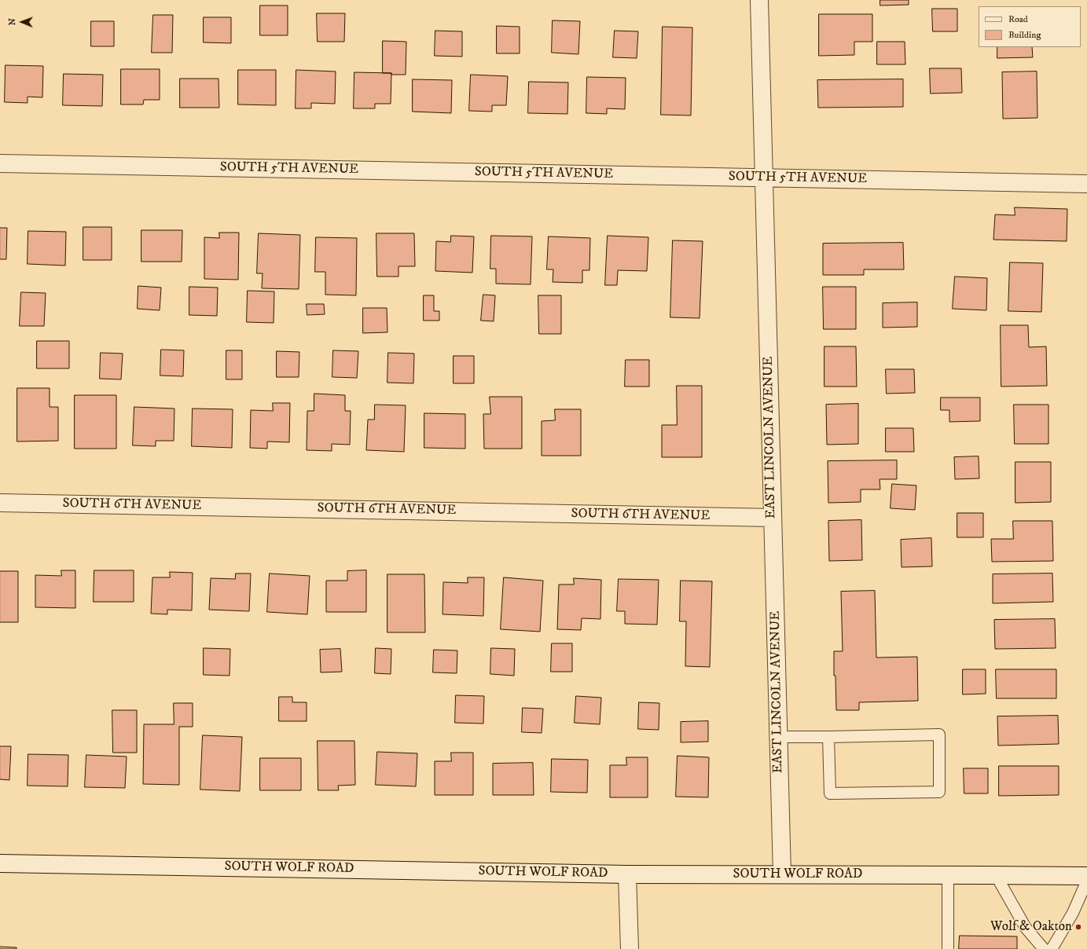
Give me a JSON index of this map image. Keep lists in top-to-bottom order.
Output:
{
  "streets": {
    "street": [
      "SOUTH 5TH AVENUE",
      "EAST LINCOLN AVENUE",
      "SOUTH 6TH AVENUE",
      "SOUTH WOLF ROAD"
    ]
  },
  "crossings": [
    ["SOUTH 5TH AVENUE", "EAST LINCOLN AVENUE"],
    ["EAST LINCOLN AVENUE", "SOUTH 6TH AVENUE"],
    ["EAST LINCOLN AVENUE", "SOUTH WOLF ROAD"]
  ],
  "places": ["Wolf & Oakton"],
  "legend": ["Road", "Building"],
  "north": "left"
}
